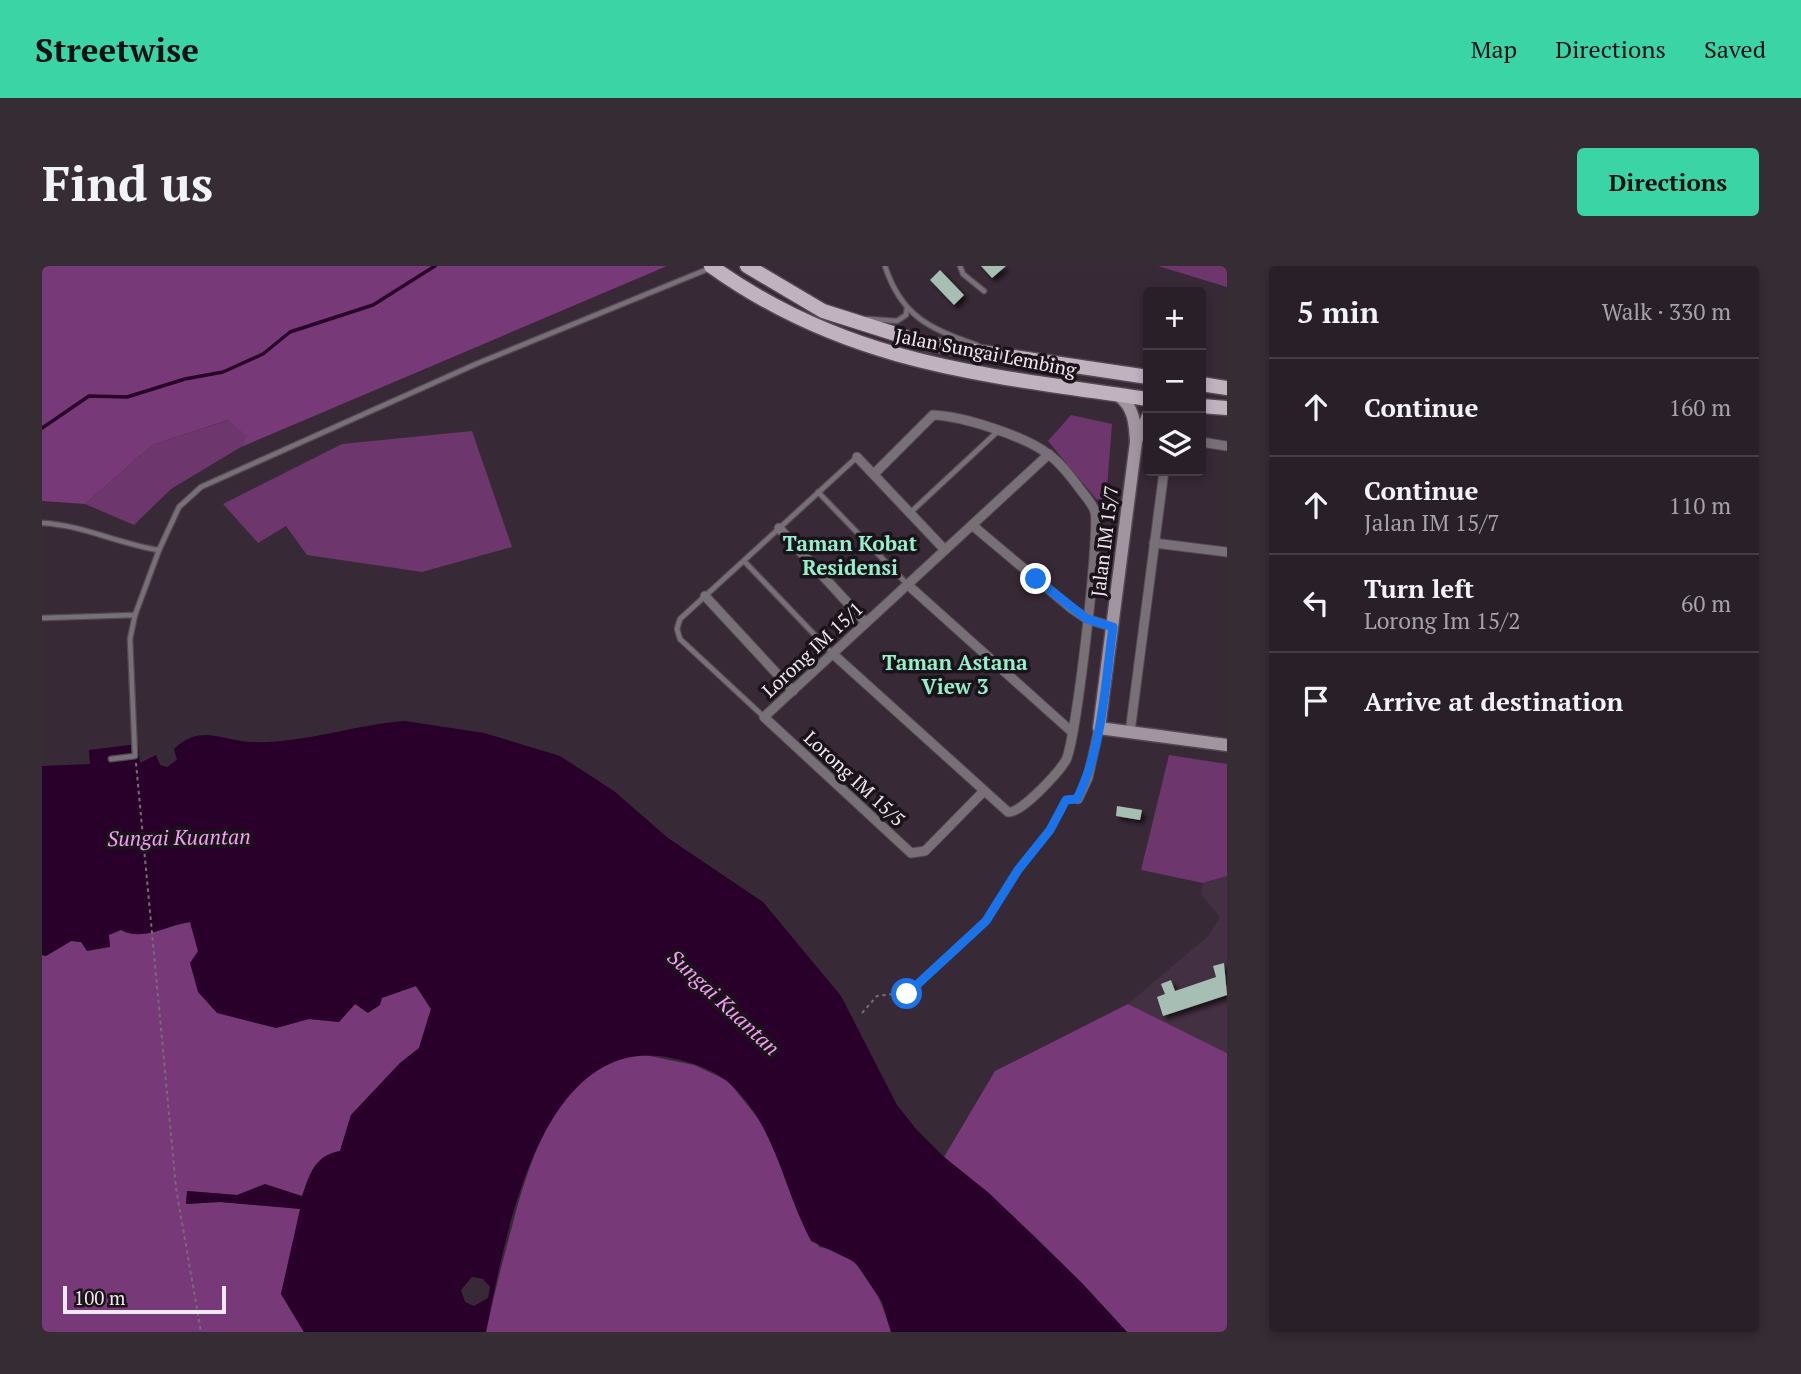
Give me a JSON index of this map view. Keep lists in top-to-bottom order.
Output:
{
  "streets": {
    "main road": ["Jalan Sungai Lembing"],
    "street": ["Jalan IM 15/7", "Lorong IM 15/1", "Lorong IM 15/5"]
  },
  "crossings": [
    ["Lorong IM 15/1", "Lorong IM 15/5"]
  ],
  "districts": ["Taman Kobat Residensi", "Taman Astana View 3"],
  "water": ["Sungai Kuantan"],
  "scale_bar": "100 m",
  "page": {
    "header": "Streetwise",
    "nav": ["Map", "Directions", "Saved"],
    "buttons": "Directions",
    "title": "Find us",
    "heading": ["5 min", "Walk · 330 m"],
    "map_buttons": ["+", "−"],
    "list": [
      ["Continue", "160 m"],
      ["Continue", "Jalan IM 15/7", "110 m"],
      ["Turn left", "Lorong Im 15/2", "60 m"],
      "Arrive at destination"
    ],
    "scale": "100 m"
  }
}
